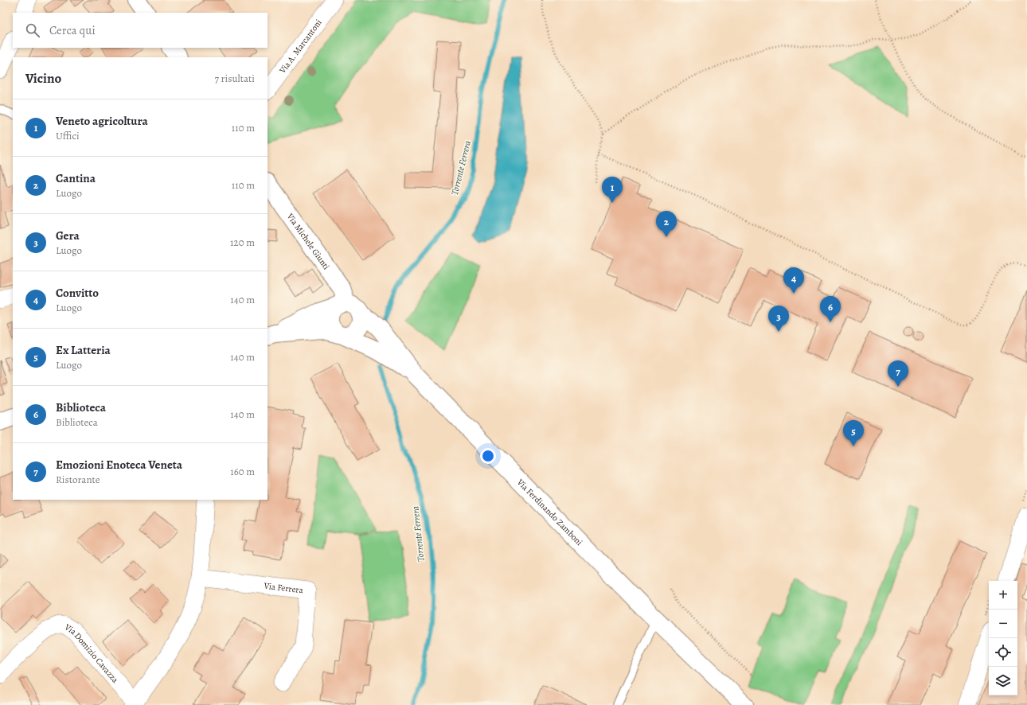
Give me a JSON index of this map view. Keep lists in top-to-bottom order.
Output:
{
  "streets": {
    "street": [
      "Via A. Marcantoni",
      "Via Michele Giunti",
      "Via Ferdinando Zamboni",
      "Via Ferrera",
      "Via Domizio Cavazza"
    ]
  },
  "crossings": [
    ["Via Michele Giunti", "Via Ferdinando Zamboni"]
  ],
  "water": ["Torrente Ferrera"],
  "page": {
    "search": "Cerca qui",
    "heading": ["Vicino", "7 risultati"],
    "list": [
      {
        "mark": "1",
        "name": "Veneto agricoltura",
        "note": "Uffici",
        "value": "110 m"
      },
      {
        "mark": "2",
        "name": "Cantina",
        "note": "Luogo",
        "value": "110 m"
      },
      {
        "mark": "3",
        "name": "Gera",
        "note": "Luogo",
        "value": "120 m"
      },
      {
        "mark": "4",
        "name": "Convitto",
        "note": "Luogo",
        "value": "140 m"
      },
      {
        "mark": "5",
        "name": "Ex Latteria",
        "note": "Luogo",
        "value": "140 m"
      },
      {
        "mark": "6",
        "name": "Biblioteca",
        "note": "Biblioteca",
        "value": "140 m"
      },
      {
        "mark": "7",
        "name": "Emozioni Enoteca Veneta",
        "note": "Ristorante",
        "value": "160 m"
      }
    ],
    "pins": [
      "1",
      "2",
      "4",
      "6",
      "3",
      "7",
      "5"
    ],
    "map_buttons": ["+", "−"]
  }
}
